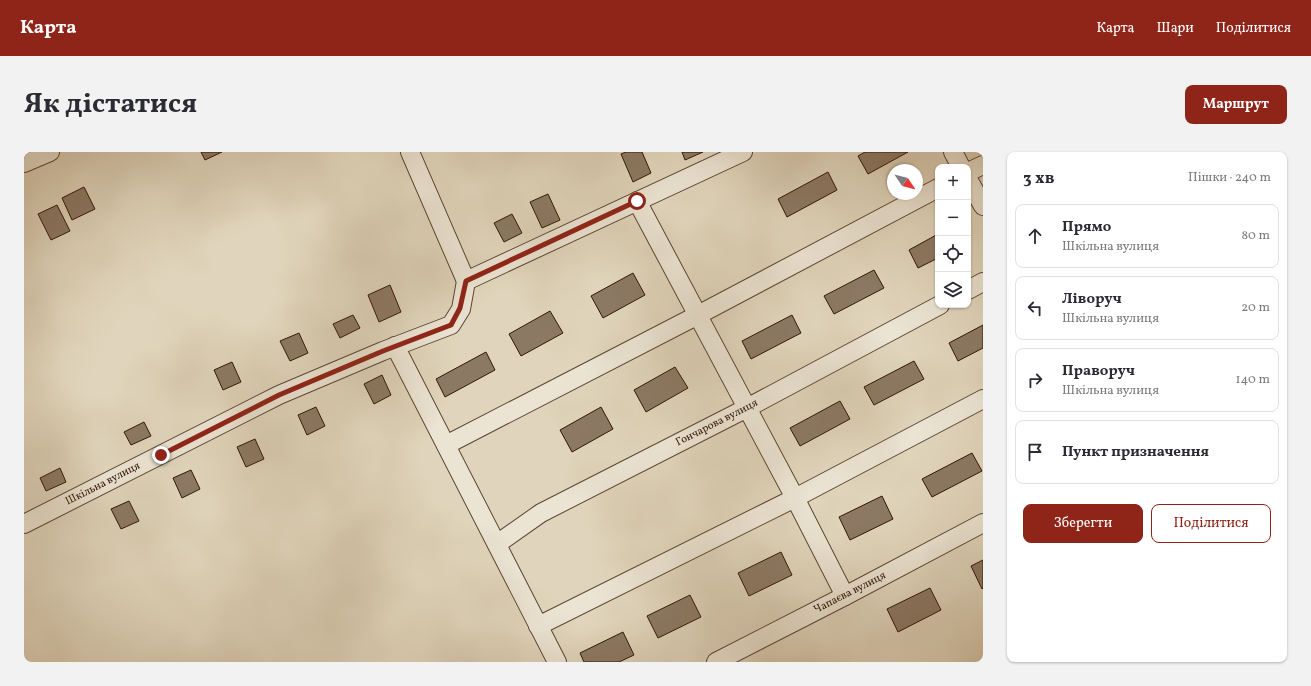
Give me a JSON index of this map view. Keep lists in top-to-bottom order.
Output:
{
  "streets": {
    "street": ["Гончарова вулиця", "Шкільна вулиця", "Чапаєва вулиця"]
  },
  "north": "bottom right",
  "page": {
    "header": "Карта",
    "nav": ["Карта", "Шари", "Поділитися"],
    "title": "Як дістатися",
    "buttons": [
      "Маршрут",
      ["Зберегти", "Поділитися"]
    ],
    "heading": ["3 хв", "Пішки · 240 m"],
    "map_buttons": ["+", "−"],
    "list": [
      ["Прямо", "Шкільна вулиця", "80 m"],
      ["Ліворуч", "Шкільна вулиця", "20 m"],
      ["Праворуч", "Шкільна вулиця", "140 m"],
      "Пункт призначення"
    ]
  }
}
